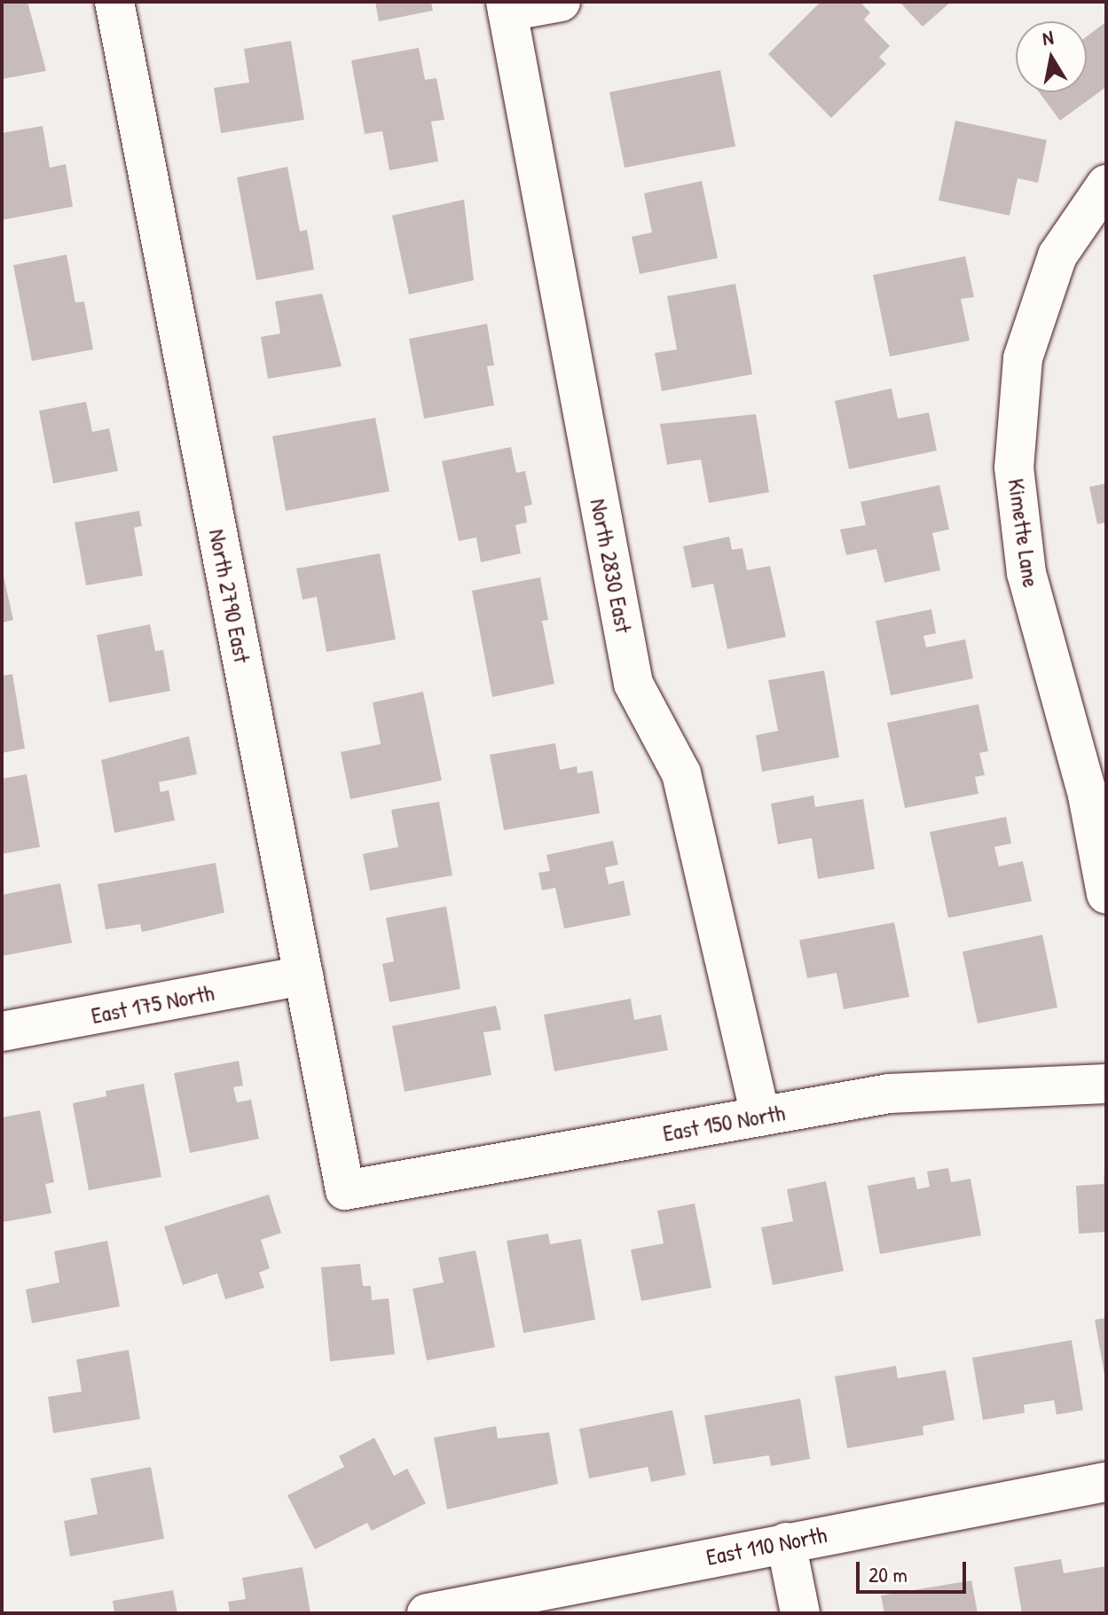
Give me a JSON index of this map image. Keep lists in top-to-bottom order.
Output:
{
  "streets": {
    "street": [
      "Kimette Lane",
      "North 2830 East",
      "North 2790 East",
      "East 175 North",
      "East 150 North",
      "East 110 North"
    ]
  },
  "crossings": [
    ["North 2830 East", "East 150 North"],
    ["North 2790 East", "East 175 North"],
    ["North 2790 East", "East 150 North"]
  ],
  "scale_bar": "20 m",
  "north": "top"
}
